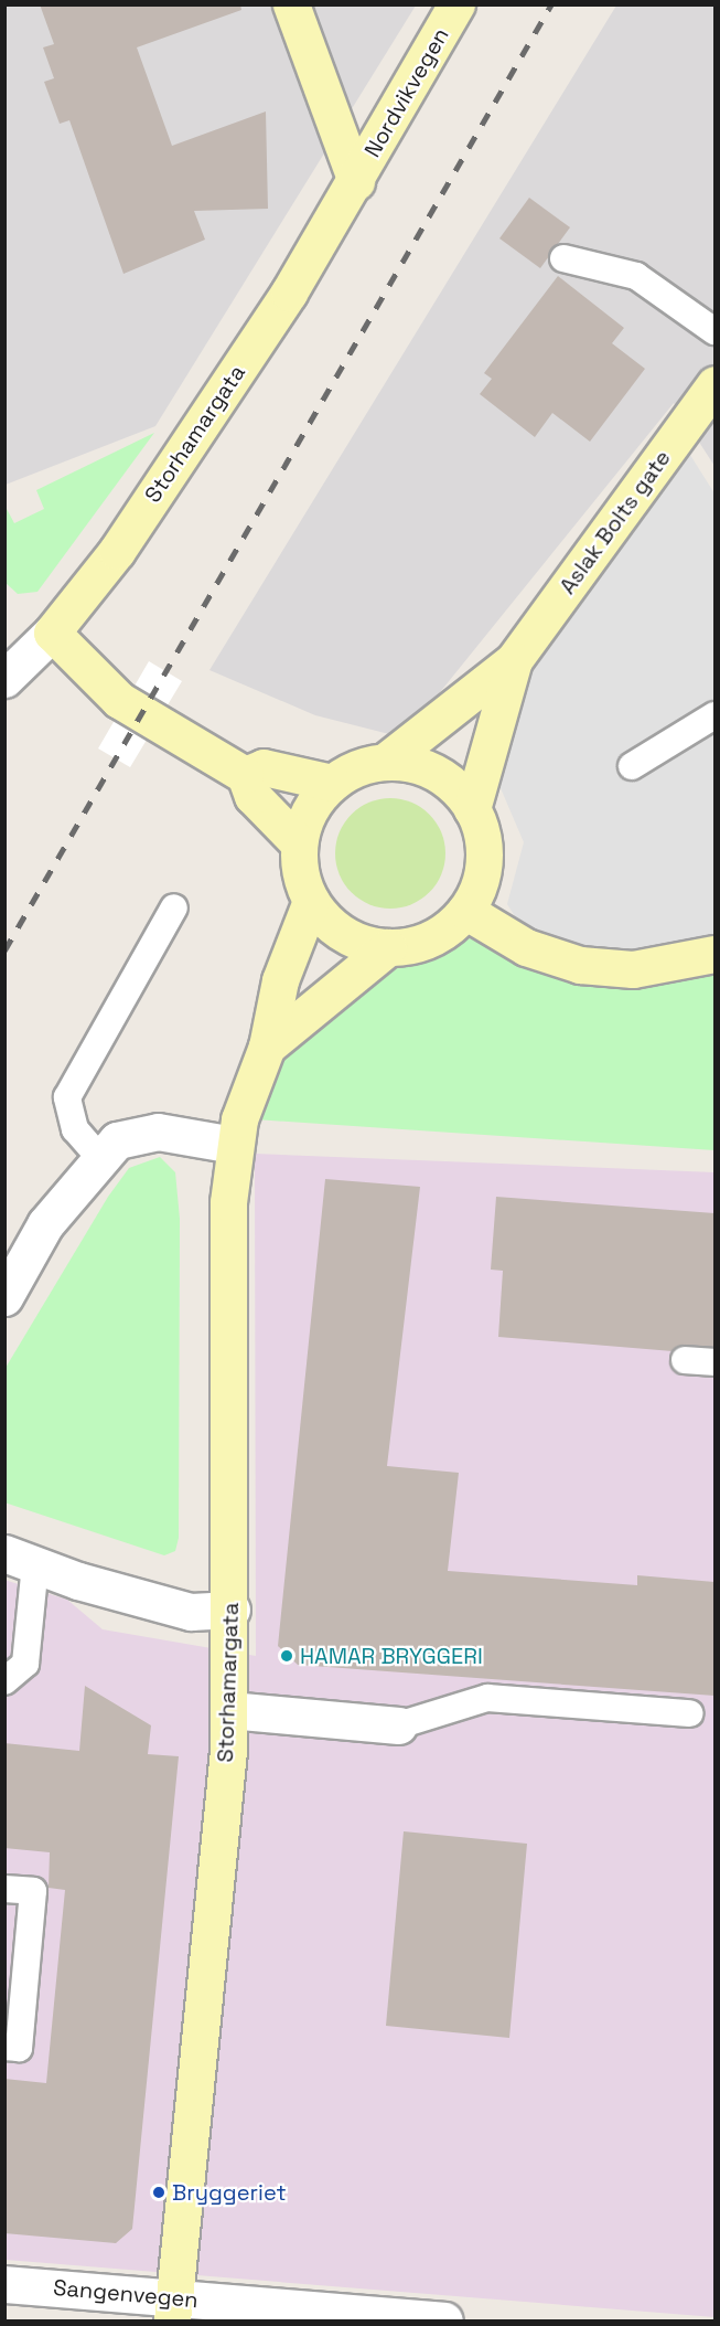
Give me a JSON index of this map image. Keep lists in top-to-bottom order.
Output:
{
  "streets": {
    "main road": ["Nordvikvegen", "Storhamargata", "Aslak Bolts gate"],
    "street": ["Sangenvegen"]
  },
  "crossings": [
    ["Nordvikvegen", "Storhamargata"],
    ["Storhamargata", "Aslak Bolts gate"],
    ["Storhamargata", "Sangenvegen"]
  ],
  "places": ["HAMAR BRYGGERI", "Bryggeriet"]
}
